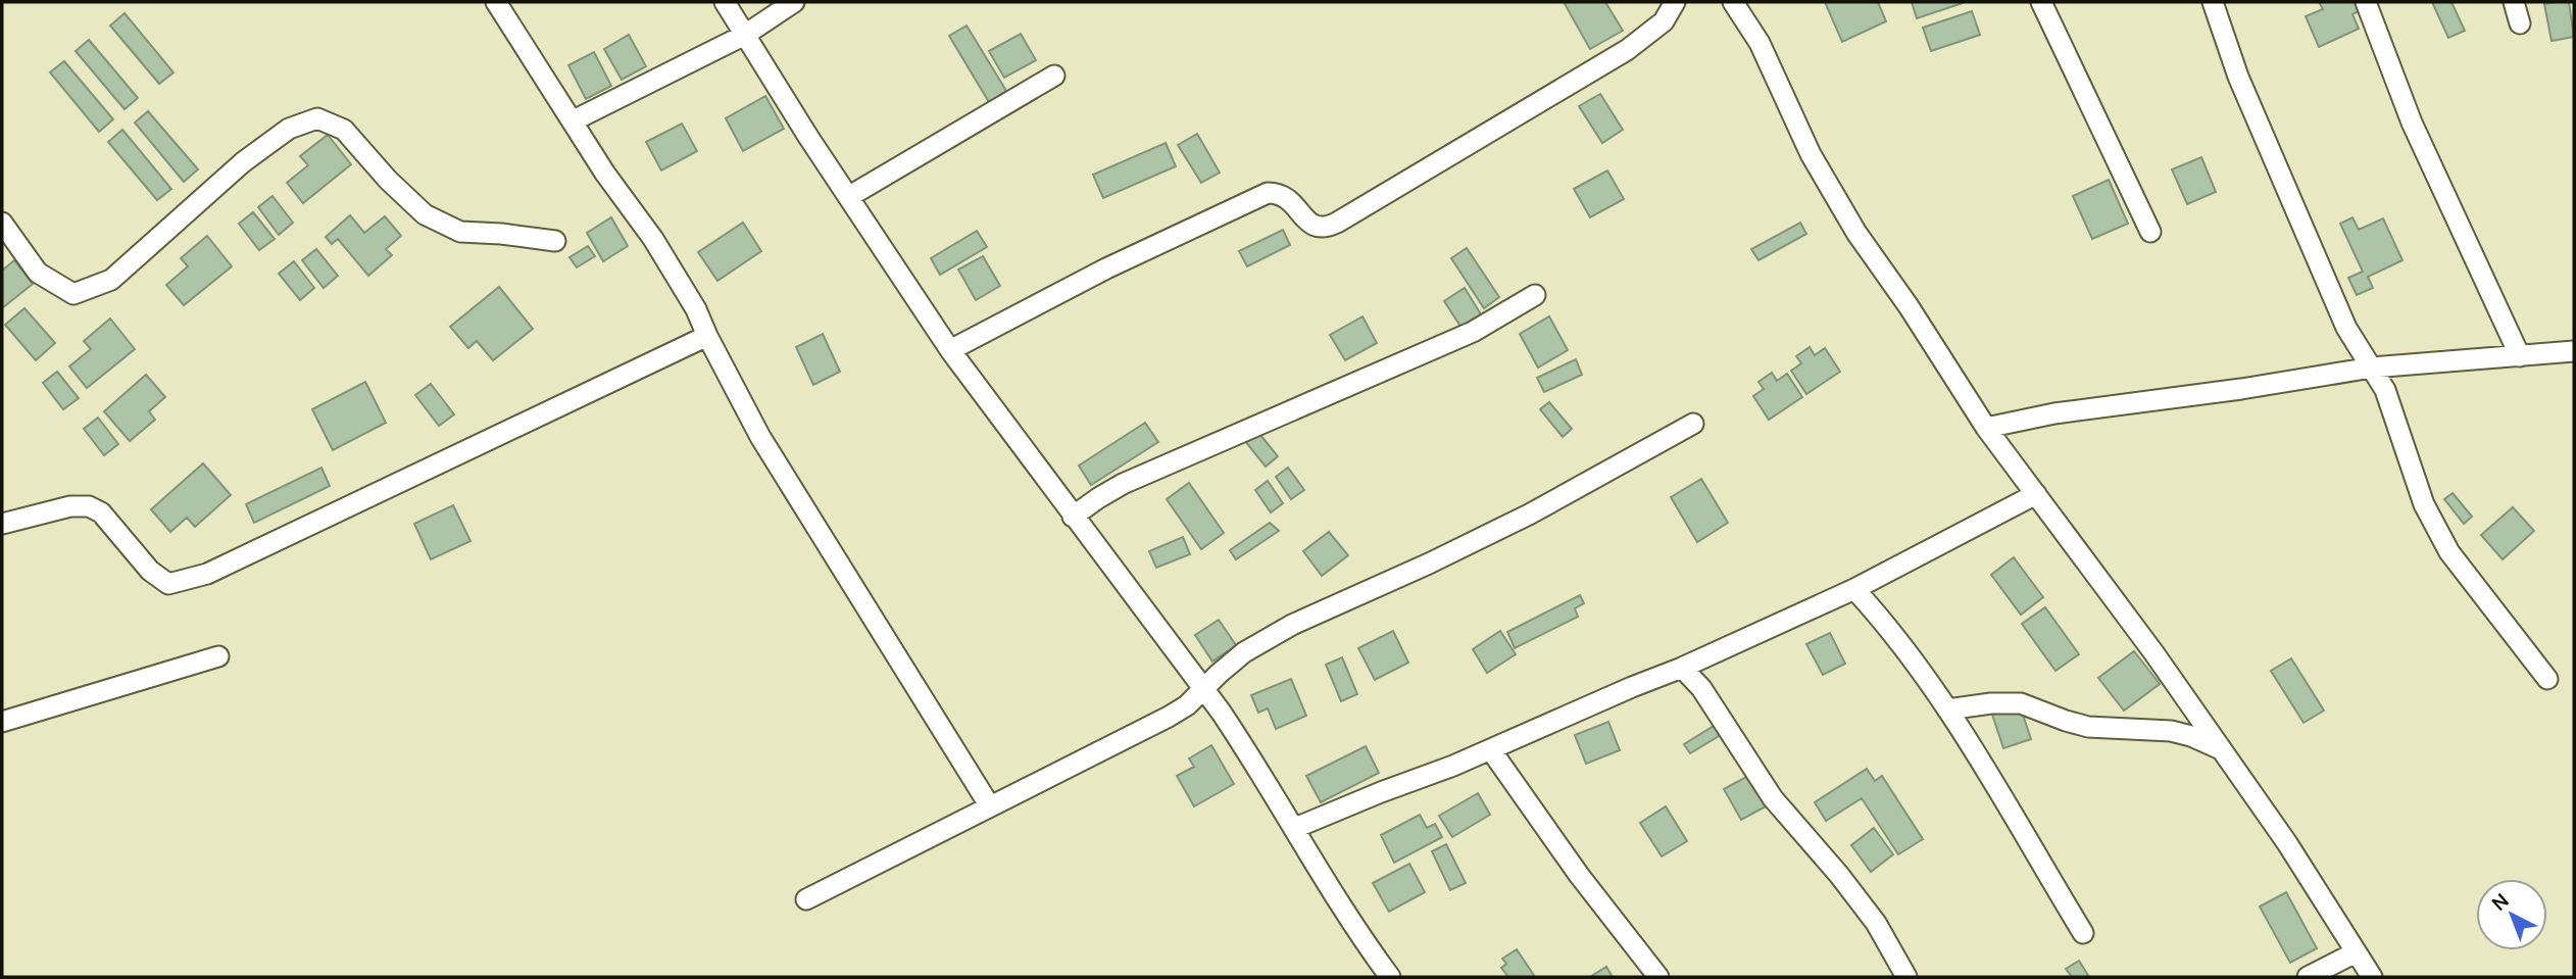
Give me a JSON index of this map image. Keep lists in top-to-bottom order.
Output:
{
  "north": "top left"
}
